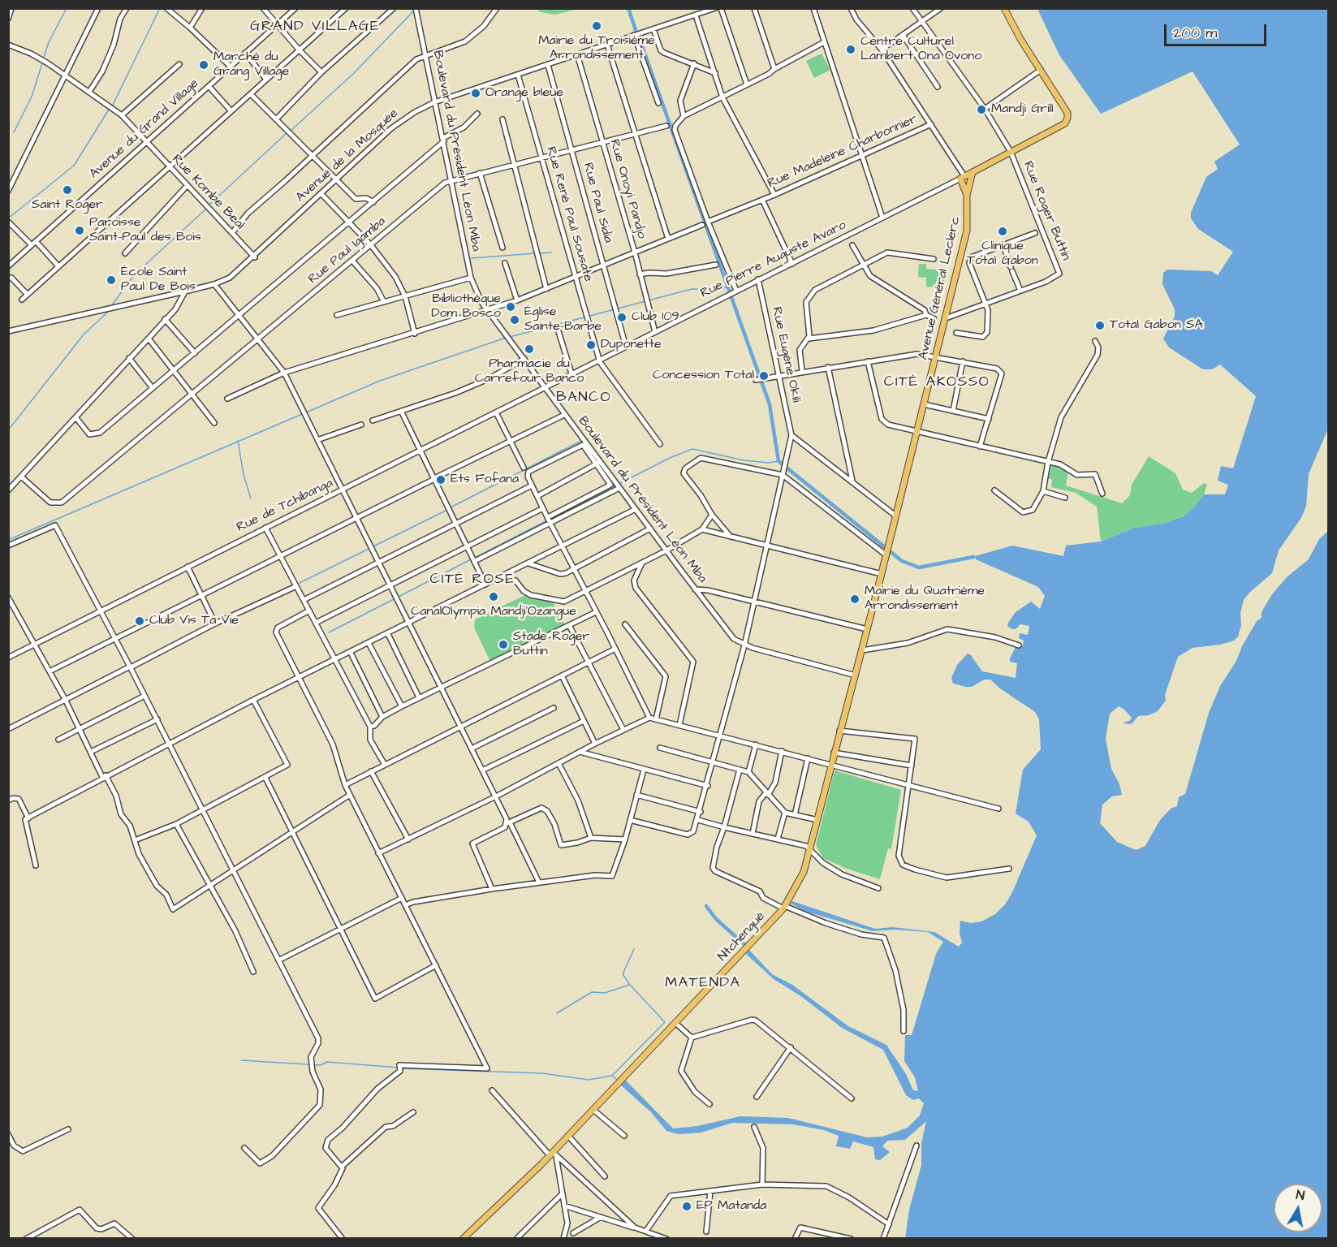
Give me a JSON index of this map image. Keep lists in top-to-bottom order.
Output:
{
  "streets": {
    "main road": ["Rue Pierre Auguste Avaro", "Avenue Général Leclerc", "Ntchengué"],
    "street": [
      "Avenue du Grand Village",
      "Boulevard du Président Léon Mba",
      "Rue Madeleine Charbonnier",
      "Avenue de la Mosquée",
      "Rue Onoyi Pandjo",
      "Rue Kombe Beal",
      "Rue Paul Sidia",
      "Rue Roger Buttin",
      "Rue René Paul Sousate",
      "Rue Paul Igamba",
      "Rue Eugène Okili",
      "Rue de Tchibanga"
    ]
  },
  "crossings": [
    ["Avenue du Grand Village", "Rue Kombe Beal"],
    ["Boulevard du Président Léon Mba", "Avenue de la Mosquée"],
    ["Boulevard du Président Léon Mba", "Rue Paul Igamba"],
    ["Boulevard du Président Léon Mba", "Rue Pierre Auguste Avaro"],
    ["Boulevard du Président Léon Mba", "Rue de Tchibanga"],
    ["Boulevard du Président Léon Mba", "Ntchengué"],
    ["Avenue de la Mosquée", "Rue Onoyi Pandjo"],
    ["Avenue de la Mosquée", "Rue Kombe Beal"],
    ["Avenue de la Mosquée", "Rue Paul Sidia"],
    ["Avenue de la Mosquée", "Rue René Paul Sousate"],
    ["Rue Onoyi Pandjo", "Rue Pierre Auguste Avaro"],
    ["Rue Paul Sidia", "Rue Pierre Auguste Avaro"],
    ["Rue Roger Buttin", "Rue Pierre Auguste Avaro"],
    ["Rue Roger Buttin", "Avenue Général Leclerc"],
    ["Rue René Paul Sousate", "Rue Pierre Auguste Avaro"],
    ["Rue Pierre Auguste Avaro", "Rue Eugène Okili"],
    ["Rue Pierre Auguste Avaro", "Rue de Tchibanga"],
    ["Avenue Général Leclerc", "Ntchengué"]
  ],
  "districts": [
    "GRAND VILLAGE",
    "CITÉ AKOSSO",
    "BANCO",
    "CITÉ ROSE",
    "MATENDA"
  ],
  "places": [
    "Mairie du Troisième Arrondissement",
    "Centre Culturel Lambert Ona Ovono",
    "Marché du Grang Village",
    "Orange bleue",
    "Mandji Grill",
    "Saint Roger",
    "Paroisse Saint-Paul des Bois",
    "Clinique Total Gabon",
    "École Saint Paul De Bois",
    "Bibliothèque Dom Bosco",
    "Club 109",
    "Église Sainte-Barbe",
    "Total Gabon SA",
    "Duponette",
    "Pharmacie du Carrefour Banco",
    "Concession Total",
    "Ets Fofana",
    "CanalOlympia Mandji'Ozangue",
    "Mairie du Quatrième Arrondissement",
    "Club Vis Ta Vie",
    "Stade Roger Buttin",
    "EP Matanda"
  ],
  "scale_bar": "200 m",
  "north": "top"
}
